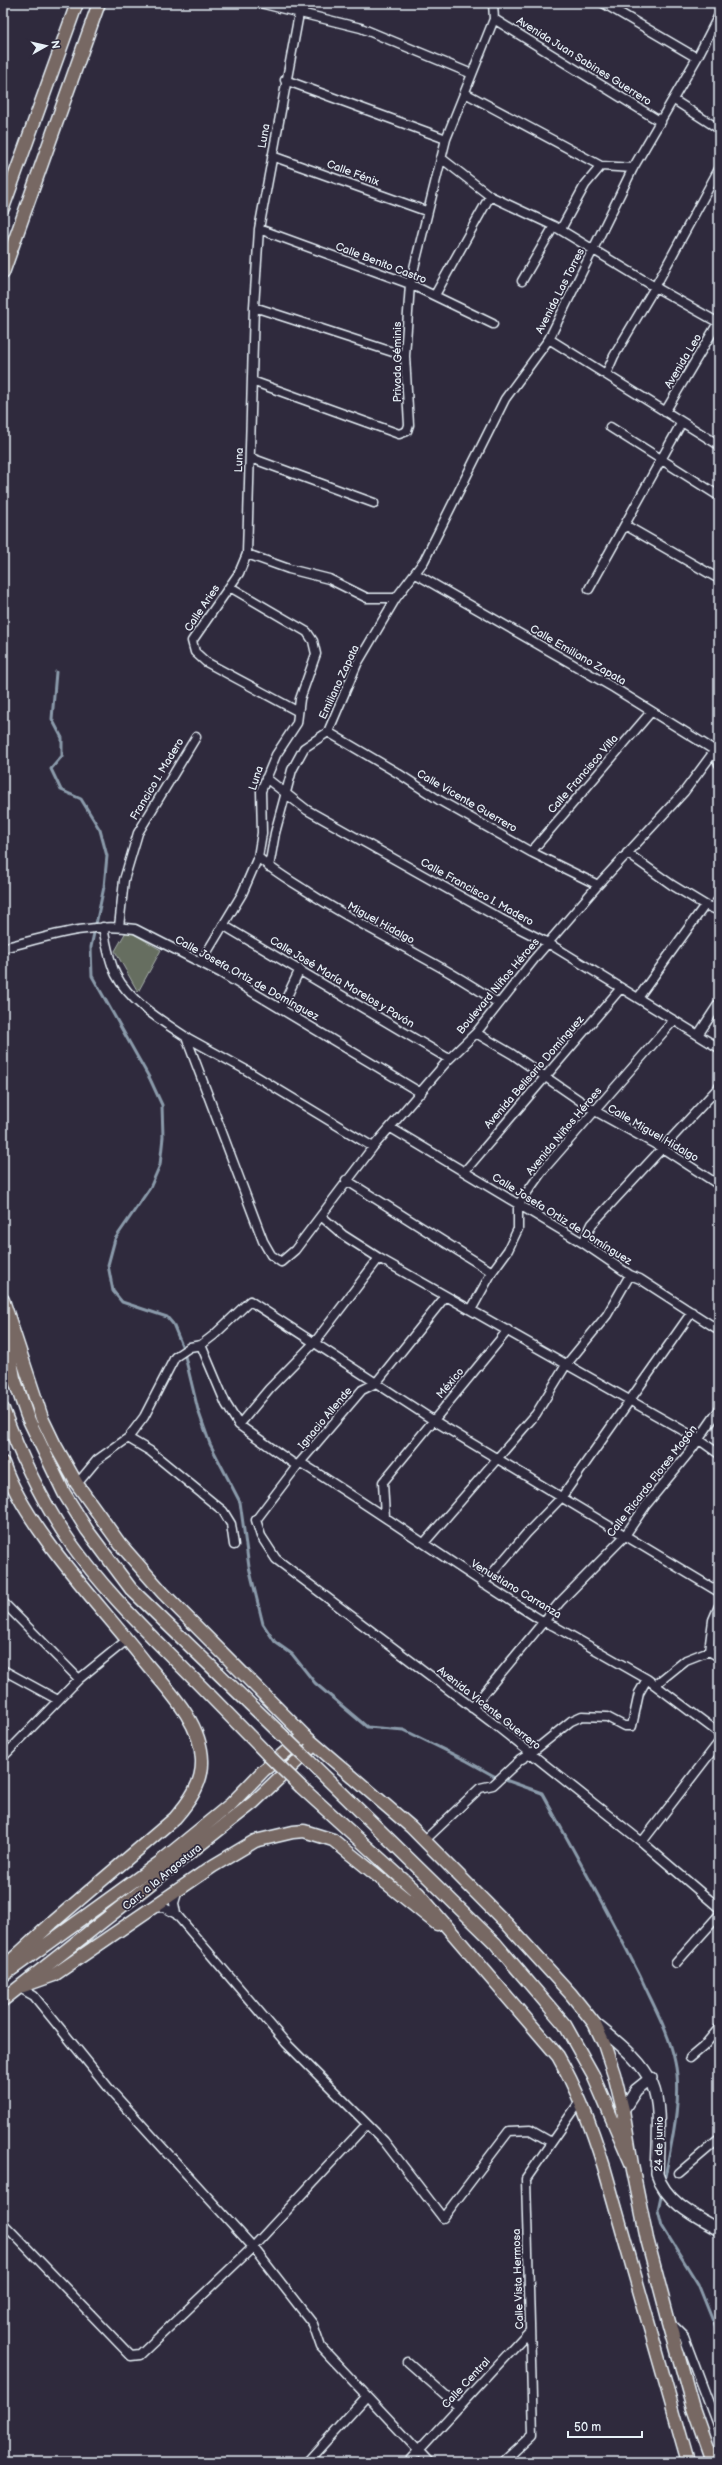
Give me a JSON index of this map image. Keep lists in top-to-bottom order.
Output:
{
  "streets": {
    "main road": ["Carr. a la Angostura"],
    "street": [
      "Avenida Juan Sabines Guerrero",
      "Luna",
      "Calle Fénix",
      "Calle Benito Castro",
      "Avenida Las Torres",
      "Avenida Leo",
      "Privada Géminis",
      "Calle Aries",
      "Calle Emiliano Zapata",
      "Emiliano Zapata",
      "Calle Francisco Villa",
      "Francico I. Madero",
      "Calle Vicente Guerrero",
      "Calle Francisco I. Madero",
      "Miguel Hidalgo",
      "Calle Josefa Ortiz de Domínguez",
      "Calle José María Morelos y Pavón",
      "Boulevard Niños Héroes",
      "Avenida Belisario Domínguez",
      "Avenida Niños Héroes",
      "Calle Miguel Hidalgo",
      "México",
      "Ignacio Allende",
      "Calle Ricardo Flores Magón",
      "Venustiano Carranza",
      "Avenida Vicente Guerrero",
      "24 de junio",
      "Calle Vista Hermosa",
      "Calle Central"
    ]
  },
  "crossings": [
    ["Avenida Juan Sabines Guerrero", "Avenida Las Torres"],
    ["Avenida Juan Sabines Guerrero", "Privada Géminis"],
    ["Luna", "Calle Fénix"],
    ["Luna", "Calle Benito Castro"],
    ["Luna", "Privada Géminis"],
    ["Luna", "Calle Aries"],
    ["Luna", "Calle Francisco I. Madero"],
    ["Luna", "Miguel Hidalgo"],
    ["Luna", "Calle Josefa Ortiz de Domínguez"],
    ["Luna", "Calle José María Morelos y Pavón"],
    ["Calle Fénix", "Privada Géminis"],
    ["Calle Benito Castro", "Privada Géminis"],
    ["Avenida Las Torres", "Calle Emiliano Zapata"],
    ["Avenida Las Torres", "Emiliano Zapata"],
    ["Calle Emiliano Zapata", "Emiliano Zapata"],
    ["Calle Emiliano Zapata", "Calle Francisco Villa"],
    ["Calle Emiliano Zapata", "Boulevard Niños Héroes"],
    ["Emiliano Zapata", "Calle Vicente Guerrero"],
    ["Emiliano Zapata", "Calle Francisco I. Madero"],
    ["Emiliano Zapata", "Miguel Hidalgo"],
    ["Calle Francisco Villa", "Calle Vicente Guerrero"],
    ["Francico I. Madero", "Calle Josefa Ortiz de Domínguez"],
    ["Calle Vicente Guerrero", "Boulevard Niños Héroes"],
    ["Calle Francisco I. Madero", "Boulevard Niños Héroes"],
    ["Calle Francisco I. Madero", "Avenida Belisario Domínguez"],
    ["Calle Francisco I. Madero", "Avenida Niños Héroes"],
    ["Miguel Hidalgo", "Boulevard Niños Héroes"],
    ["Calle Josefa Ortiz de Domínguez", "Boulevard Niños Héroes"],
    ["Calle Josefa Ortiz de Domínguez", "Avenida Belisario Domínguez"],
    ["Calle Josefa Ortiz de Domínguez", "Avenida Niños Héroes"],
    ["Calle José María Morelos y Pavón", "Boulevard Niños Héroes"],
    ["Boulevard Niños Héroes", "Calle Miguel Hidalgo"],
    ["Avenida Belisario Domínguez", "Calle Miguel Hidalgo"],
    ["Avenida Niños Héroes", "Calle Miguel Hidalgo"],
    ["México", "Venustiano Carranza"],
    ["Ignacio Allende", "Venustiano Carranza"],
    ["Ignacio Allende", "Avenida Vicente Guerrero"],
    ["Calle Ricardo Flores Magón", "Venustiano Carranza"],
    ["Calle Ricardo Flores Magón", "Avenida Vicente Guerrero"],
    ["Calle Vista Hermosa", "Calle Central"]
  ],
  "scale_bar": "50 m",
  "north": "right"
}
